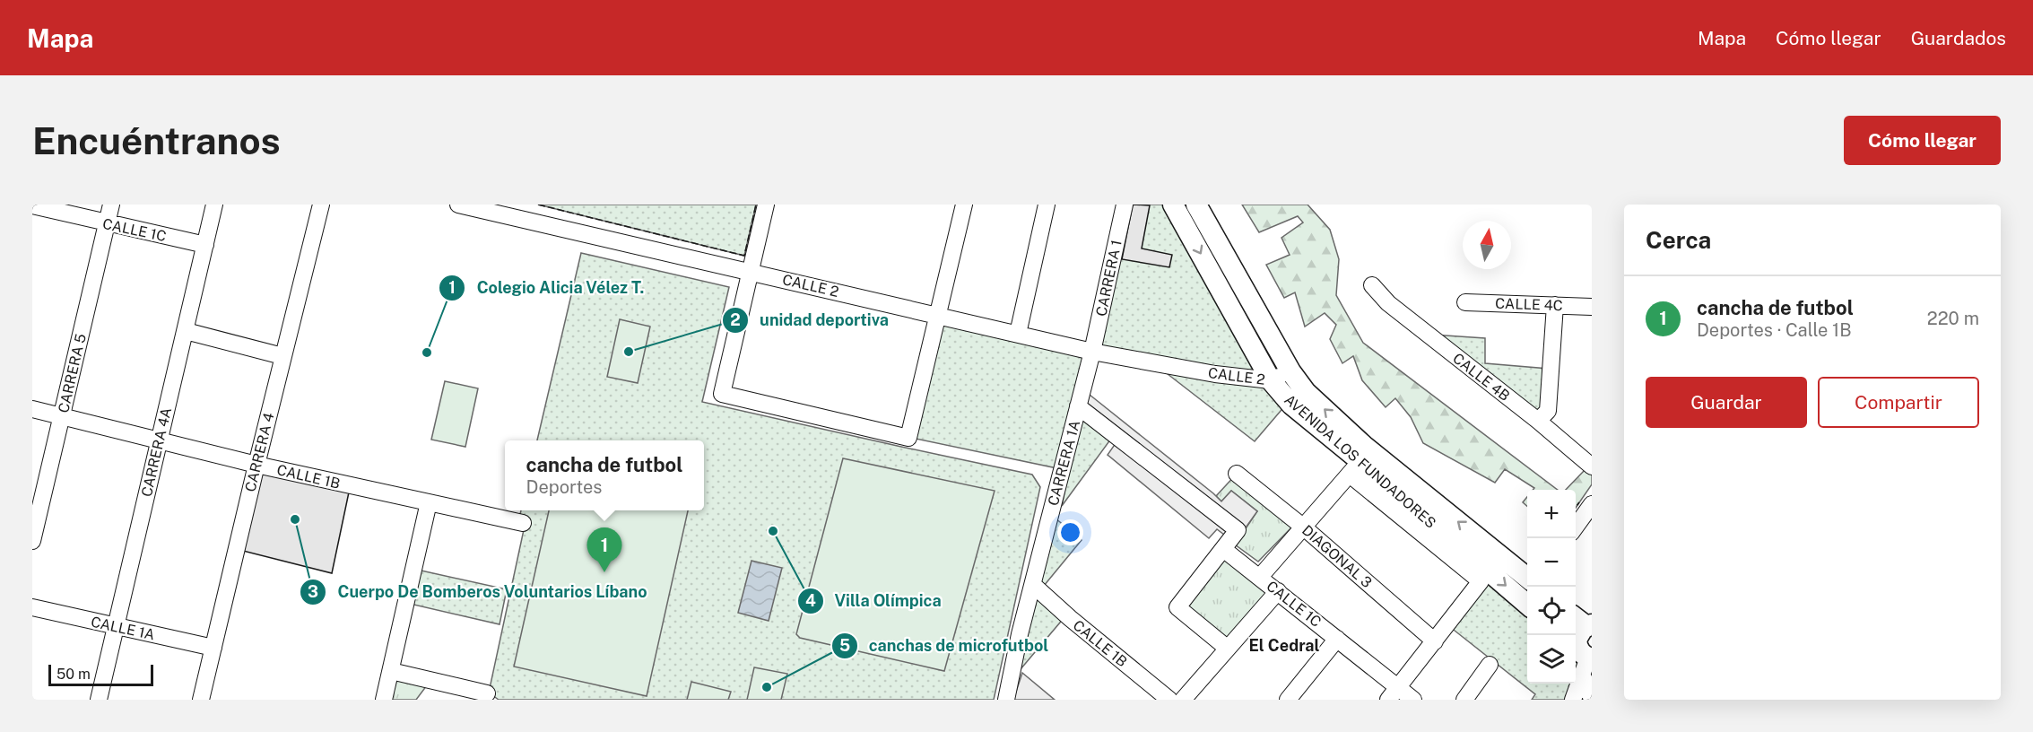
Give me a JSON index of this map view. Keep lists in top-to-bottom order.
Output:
{
  "streets": {
    "main road": ["AVENIDA LOS FUNDADORES"],
    "street": [
      "CALLE 1C",
      "CARRERA 1",
      "CALLE 2",
      "CALLE 4C",
      "CARRERA 5",
      "CALLE 4B",
      "CARRERA 4A",
      "CARRERA 4",
      "CARRERA 1A",
      "CALLE 1B",
      "DIAGONAL 3",
      "CALLE 1A"
    ]
  },
  "crossings": [
    ["CALLE 1C", "CARRERA 5"],
    ["CALLE 1C", "CARRERA 4A"],
    ["CARRERA 1", "CALLE 2"],
    ["CARRERA 1", "CARRERA 1A"],
    ["CALLE 2", "AVENIDA LOS FUNDADORES"],
    ["CALLE 2", "CARRERA 1A"],
    ["CARRERA 5", "CALLE 1B"],
    ["CARRERA 4A", "CALLE 1B"],
    ["CARRERA 4A", "CALLE 1A"],
    ["CARRERA 4", "CALLE 1B"],
    ["CARRERA 4", "CALLE 1A"],
    ["CARRERA 1A", "CALLE 1B"]
  ],
  "districts": ["El Cedral"],
  "places": [
    "unidad deportiva",
    "Colegio Alicia Vélez T.",
    "Cuerpo De Bomberos Voluntarios Líbano",
    "Villa Olímpica",
    "canchas de microfutbol"
  ],
  "scale_bar": "50 m",
  "north": "top",
  "page": {
    "header": "Mapa",
    "nav": ["Mapa", "Cómo llegar", "Guardados"],
    "buttons": [
      "Cómo llegar",
      ["Guardar", "Compartir"]
    ],
    "title": "Encuéntranos",
    "heading": "Cerca",
    "list": [
      {
        "mark": "1",
        "name": "cancha de futbol",
        "note": "Deportes · Calle 1B",
        "value": "220 m"
      }
    ],
    "popup": ["cancha de futbol", "Deportes"],
    "map_buttons": ["+", "−"],
    "pins": "1",
    "scale": "50 m"
  }
}
